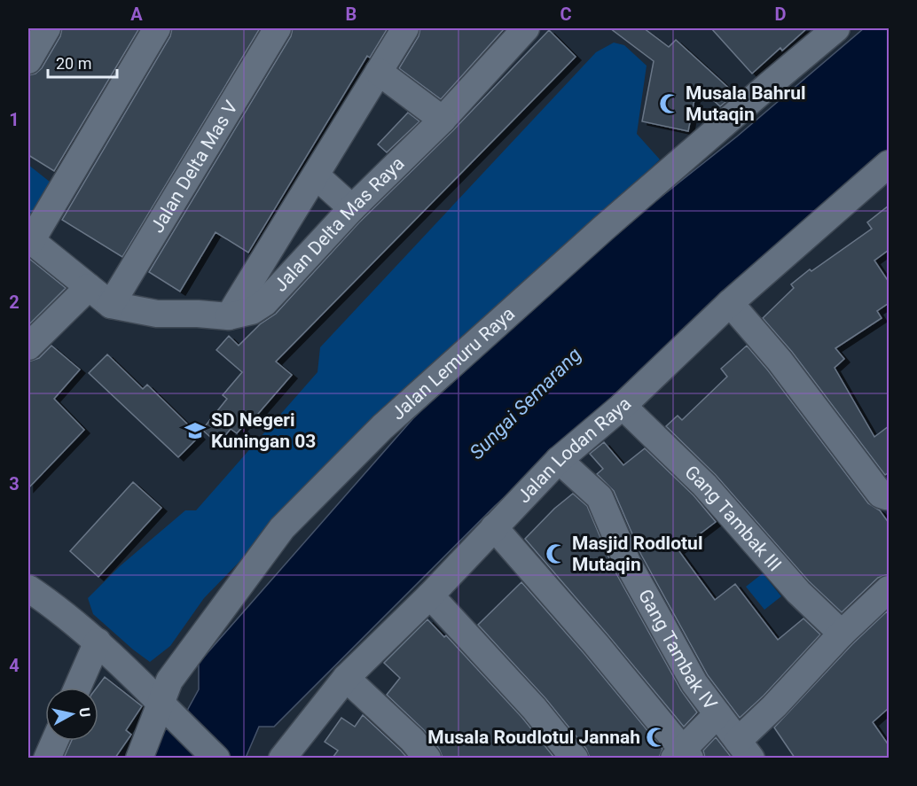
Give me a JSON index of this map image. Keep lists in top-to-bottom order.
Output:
{
  "streets": {
    "street": [
      "Jalan Delta Mas V",
      "Jalan Delta Mas Raya",
      "Jalan Lemuru Raya",
      "Jalan Lodan Raya",
      "Gang Tambak III",
      "Gang Tambak IV"
    ]
  },
  "crossings": [
    ["Jalan Delta Mas V", "Jalan Delta Mas Raya"],
    ["Jalan Lodan Raya", "Gang Tambak III"],
    ["Jalan Lodan Raya", "Gang Tambak IV"]
  ],
  "water": ["Sungai Semarang"],
  "places": {
    "mosque": ["Musala Bahrul Mutaqin", "Masjid Rodlotul Mutaqin", "Musala Roudlotul Jannah"],
    "school or university": ["SD Negeri Kuningan 03"]
  },
  "scale_bar": "20 m",
  "north": "right",
  "grid": {
    "columns": [
      "A",
      "B",
      "C",
      "D"
    ],
    "rows": [
      "1",
      "2",
      "3",
      "4"
    ]
  }
}
